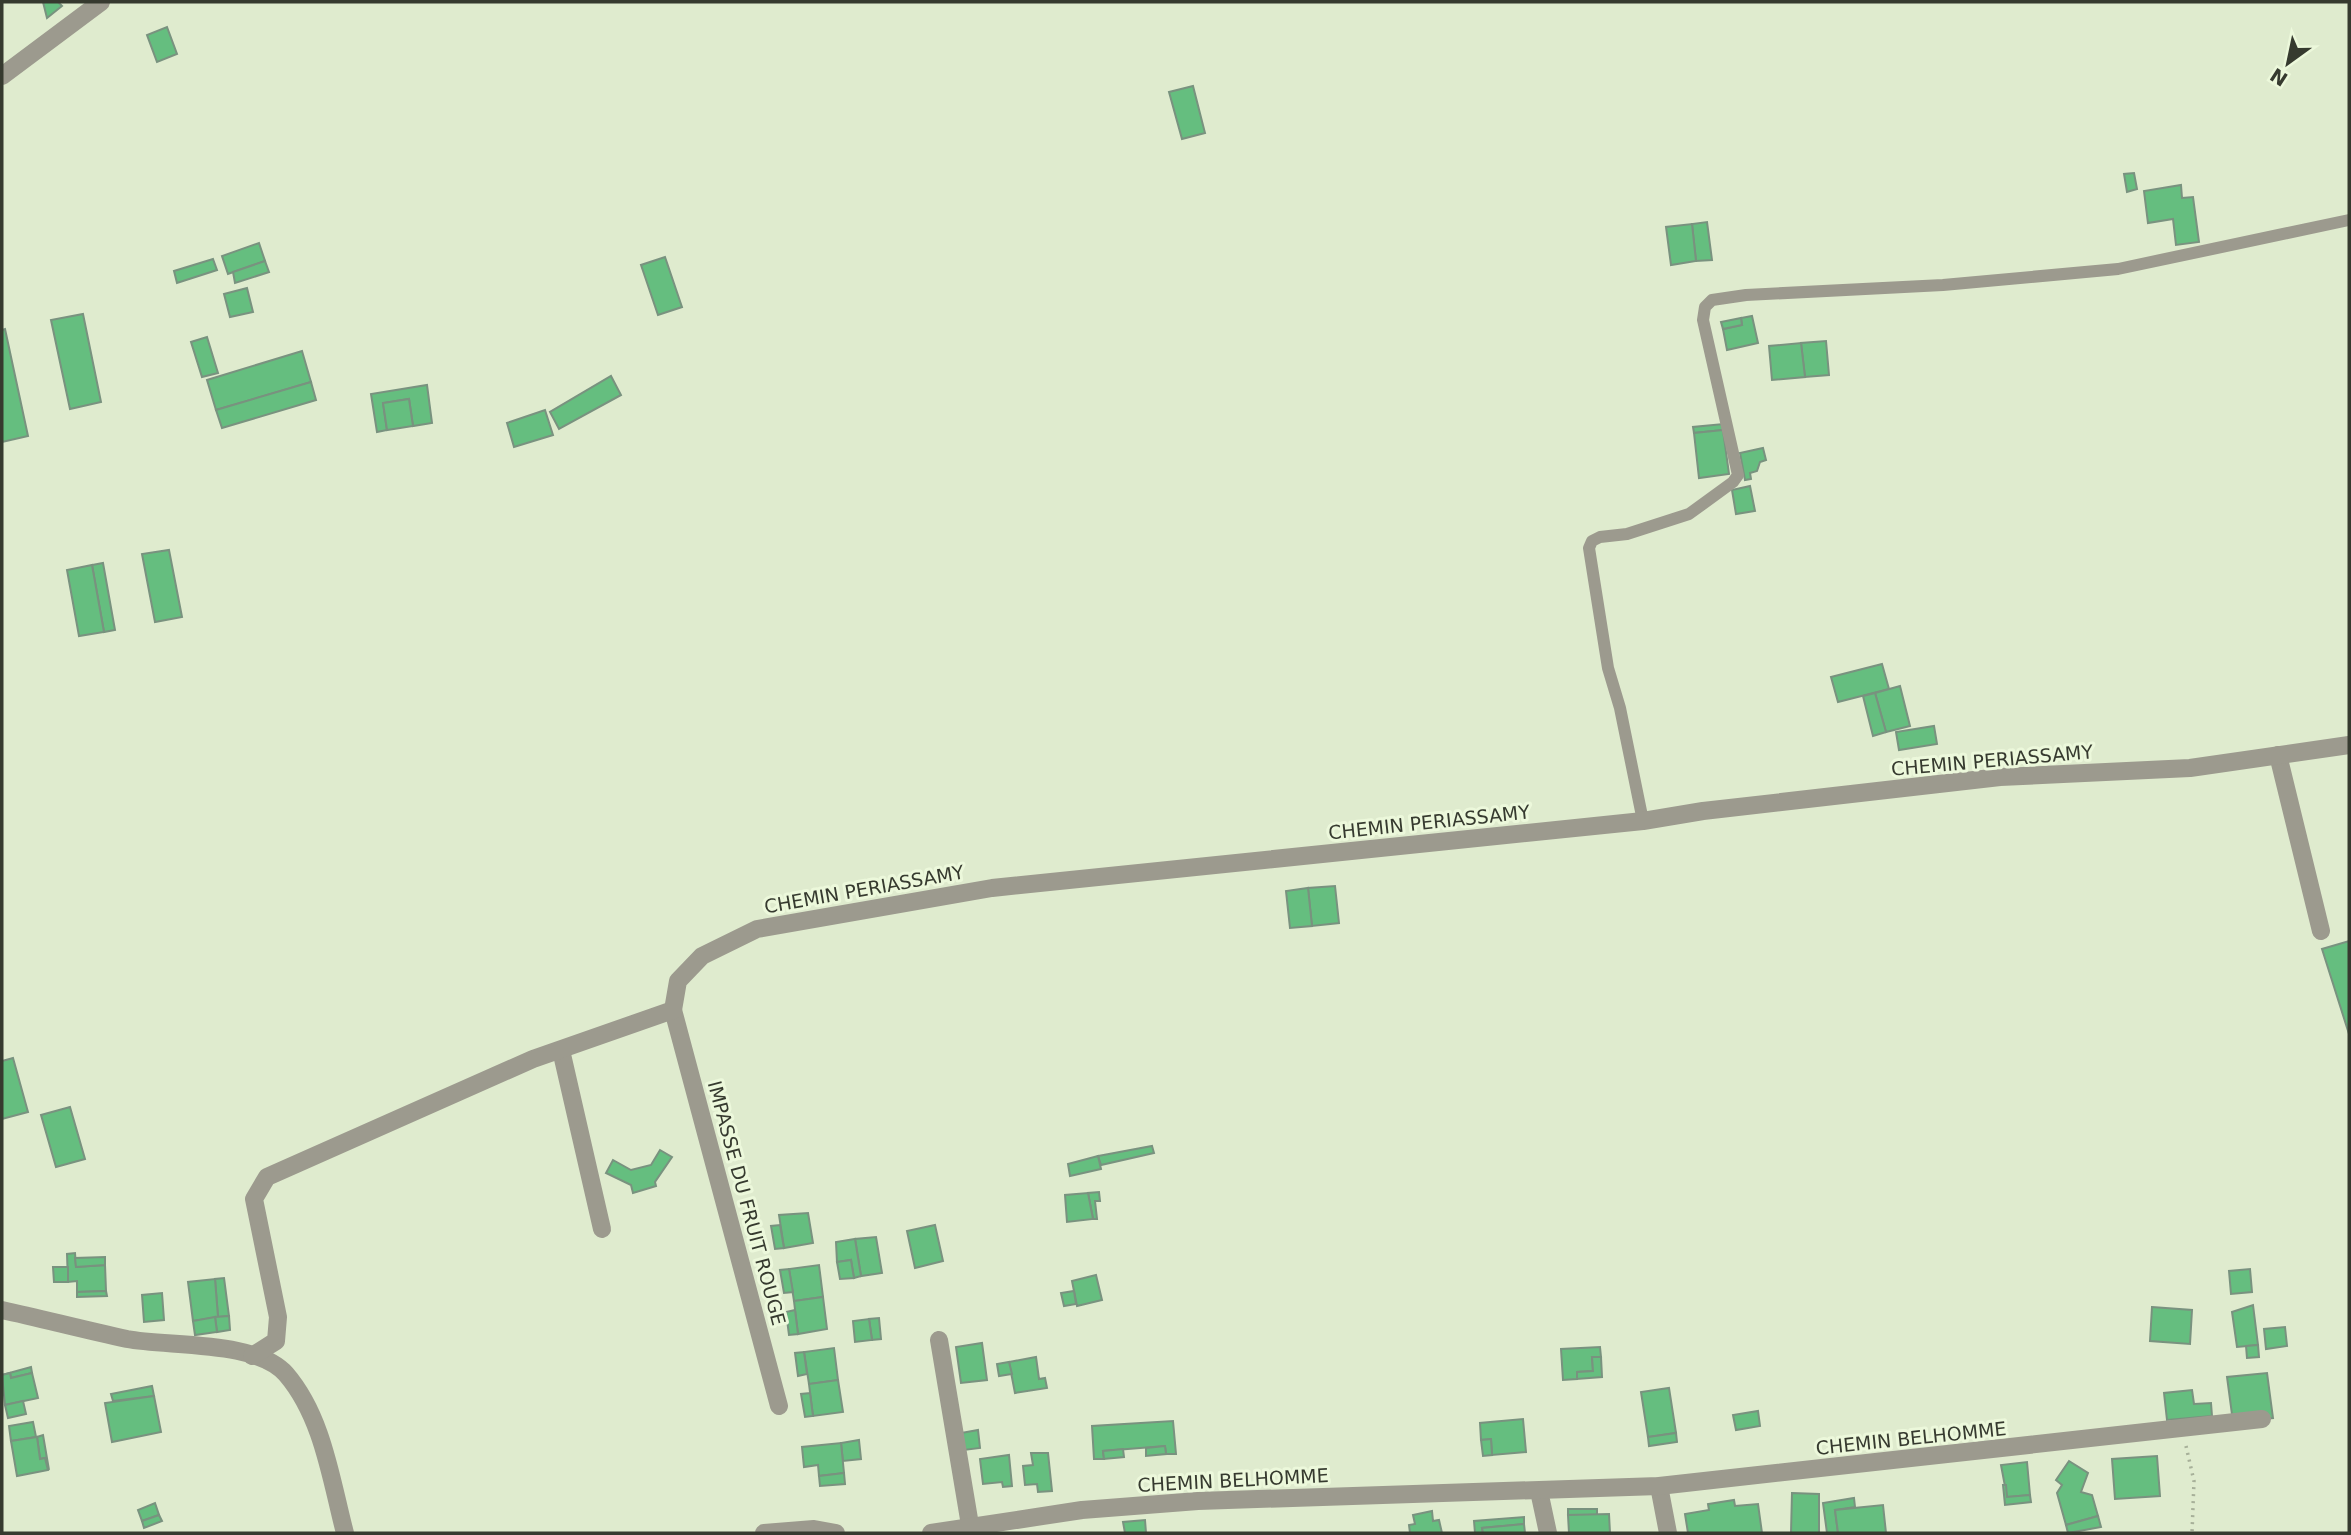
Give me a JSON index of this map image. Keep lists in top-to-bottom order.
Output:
{
  "streets": {
    "street": ["CHEMIN PERIASSAMY", "IMPASSE DU FRUIT ROUGE", "CHEMIN BELHOMME"]
  },
  "crossings": [
    ["CHEMIN PERIASSAMY", "IMPASSE DU FRUIT ROUGE"]
  ],
  "north": "bottom left"
}
